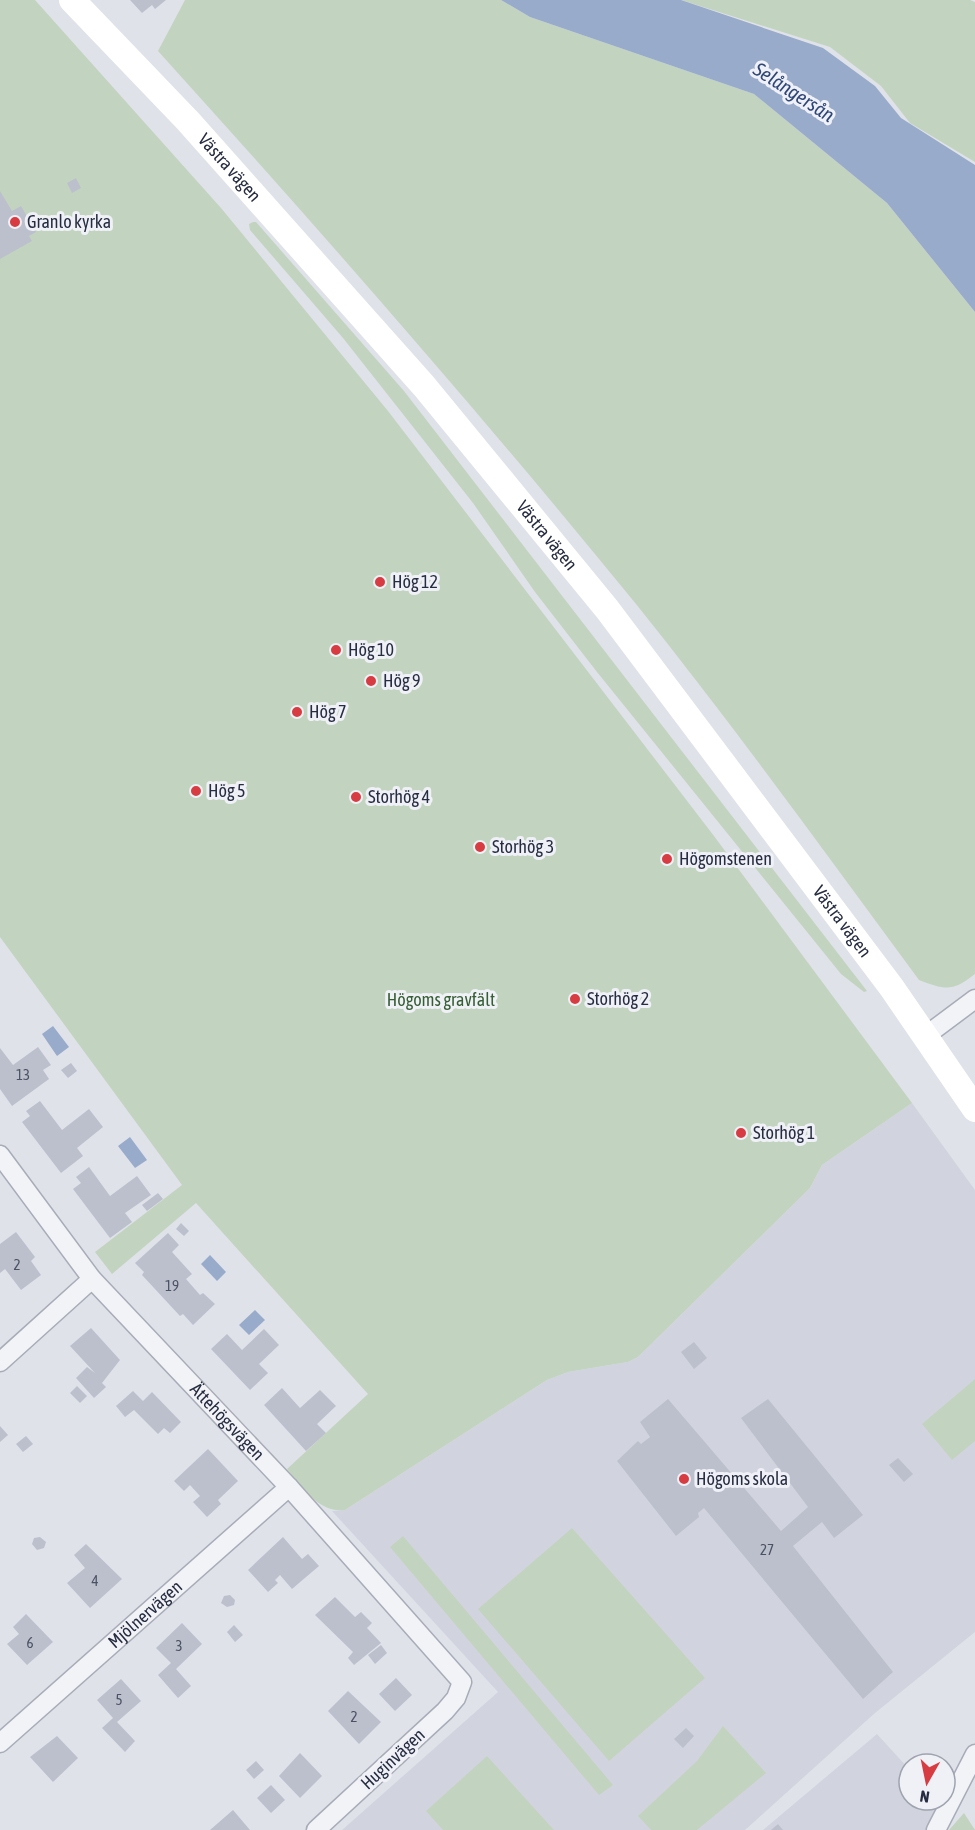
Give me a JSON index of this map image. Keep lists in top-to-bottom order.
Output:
{
  "streets": {
    "street": [
      "Västra vägen",
      "Ättehögsvägen",
      "Mjölnervägen",
      "Huginvägen"
    ]
  },
  "crossings": [
    ["Ättehögsvägen", "Mjölnervägen"],
    ["Ättehögsvägen", "Huginvägen"]
  ],
  "water": ["Selångersån"],
  "parks": ["Högoms gravfält"],
  "places": [
    "Granlo kyrka",
    "Hög 12",
    "Hög 10",
    "Hög 9",
    "Hög 7",
    "Hög 5",
    "Storhög 4",
    "Storhög 3",
    "Högomstenen",
    "Storhög 2",
    "Storhög 1",
    "Högoms skola"
  ],
  "house_numbers": [
    "13",
    "2",
    "19",
    "27",
    "4",
    "6",
    "3",
    "5",
    "2"
  ],
  "north": "bottom"
}
